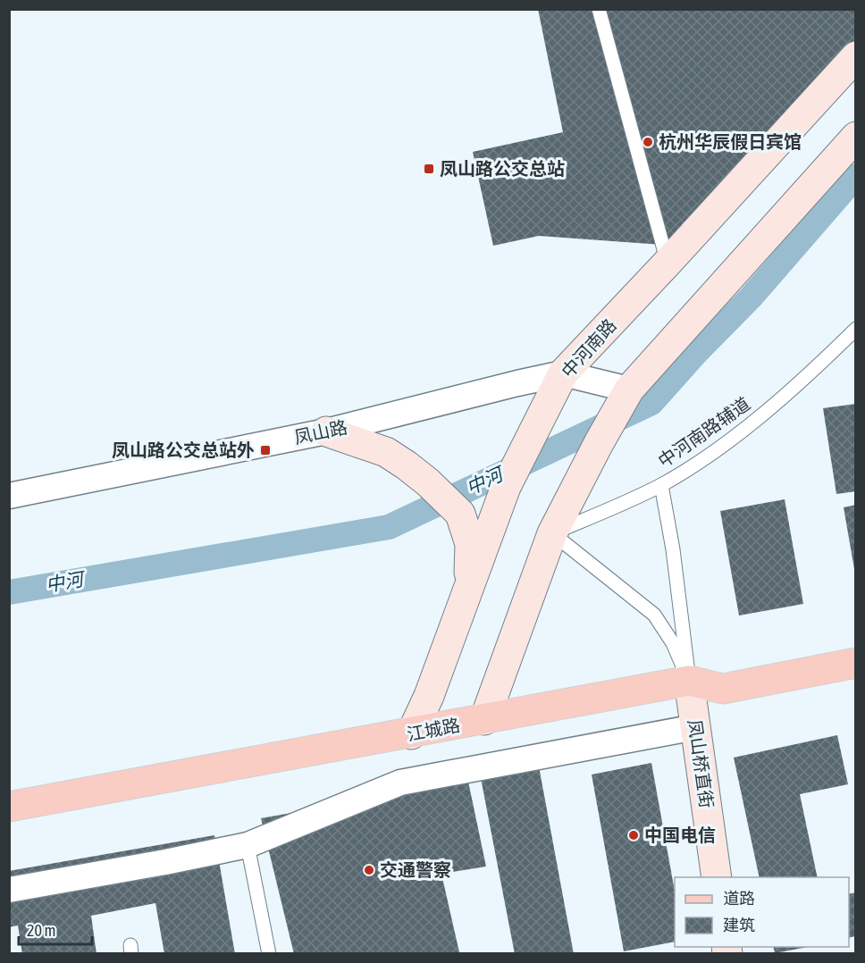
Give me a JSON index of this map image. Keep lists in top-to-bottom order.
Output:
{
  "streets": {
    "main road": ["中河南路", "江城路", "凤山桥直街"],
    "street": ["凤山路"],
    "lane": ["中河南路辅道"]
  },
  "crossings": [
    ["中河南路", "凤山路"],
    ["中河南路", "江城路"],
    ["江城路", "凤山桥直街"]
  ],
  "water": ["中河"],
  "places": {
    "other": ["杭州华辰假日宾馆", "中国电信", "交通警察"],
    "transit": ["凤山路公交总站", "凤山路公交总站外"]
  },
  "legend": ["道路", "建筑"],
  "scale_bar": "20 m"
}
